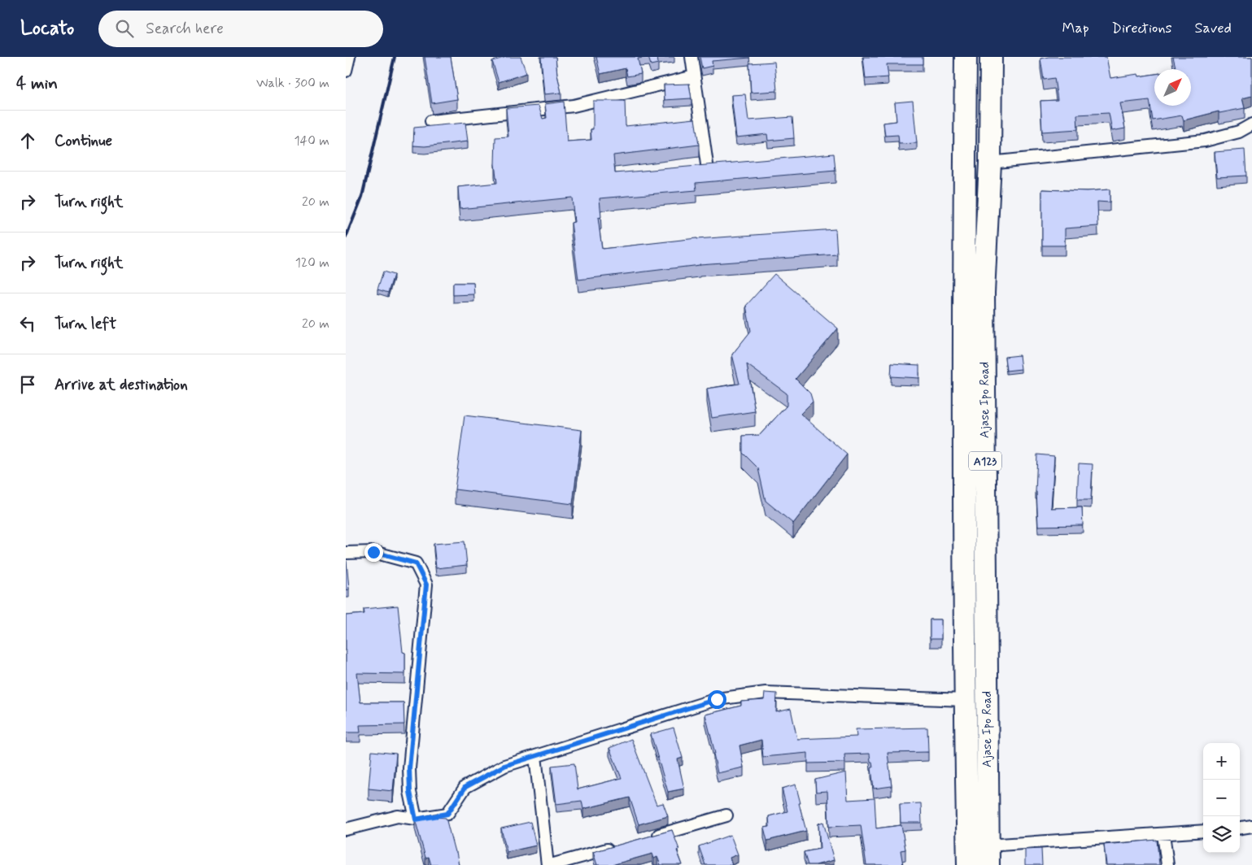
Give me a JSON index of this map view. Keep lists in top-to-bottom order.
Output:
{
  "streets": {
    "highway": ["Ajase Ipo Road", "A123"]
  },
  "north": "top right",
  "page": {
    "header": "Locato",
    "search": "Search here",
    "nav": ["Map", "Directions", "Saved"],
    "heading": ["4 min", "Walk · 300 m"],
    "list": [
      ["Continue", "140 m"],
      ["Turn right", "20 m"],
      ["Turn right", "120 m"],
      ["Turn left", "20 m"],
      "Arrive at destination"
    ],
    "map_buttons": ["+", "−"]
  }
}
